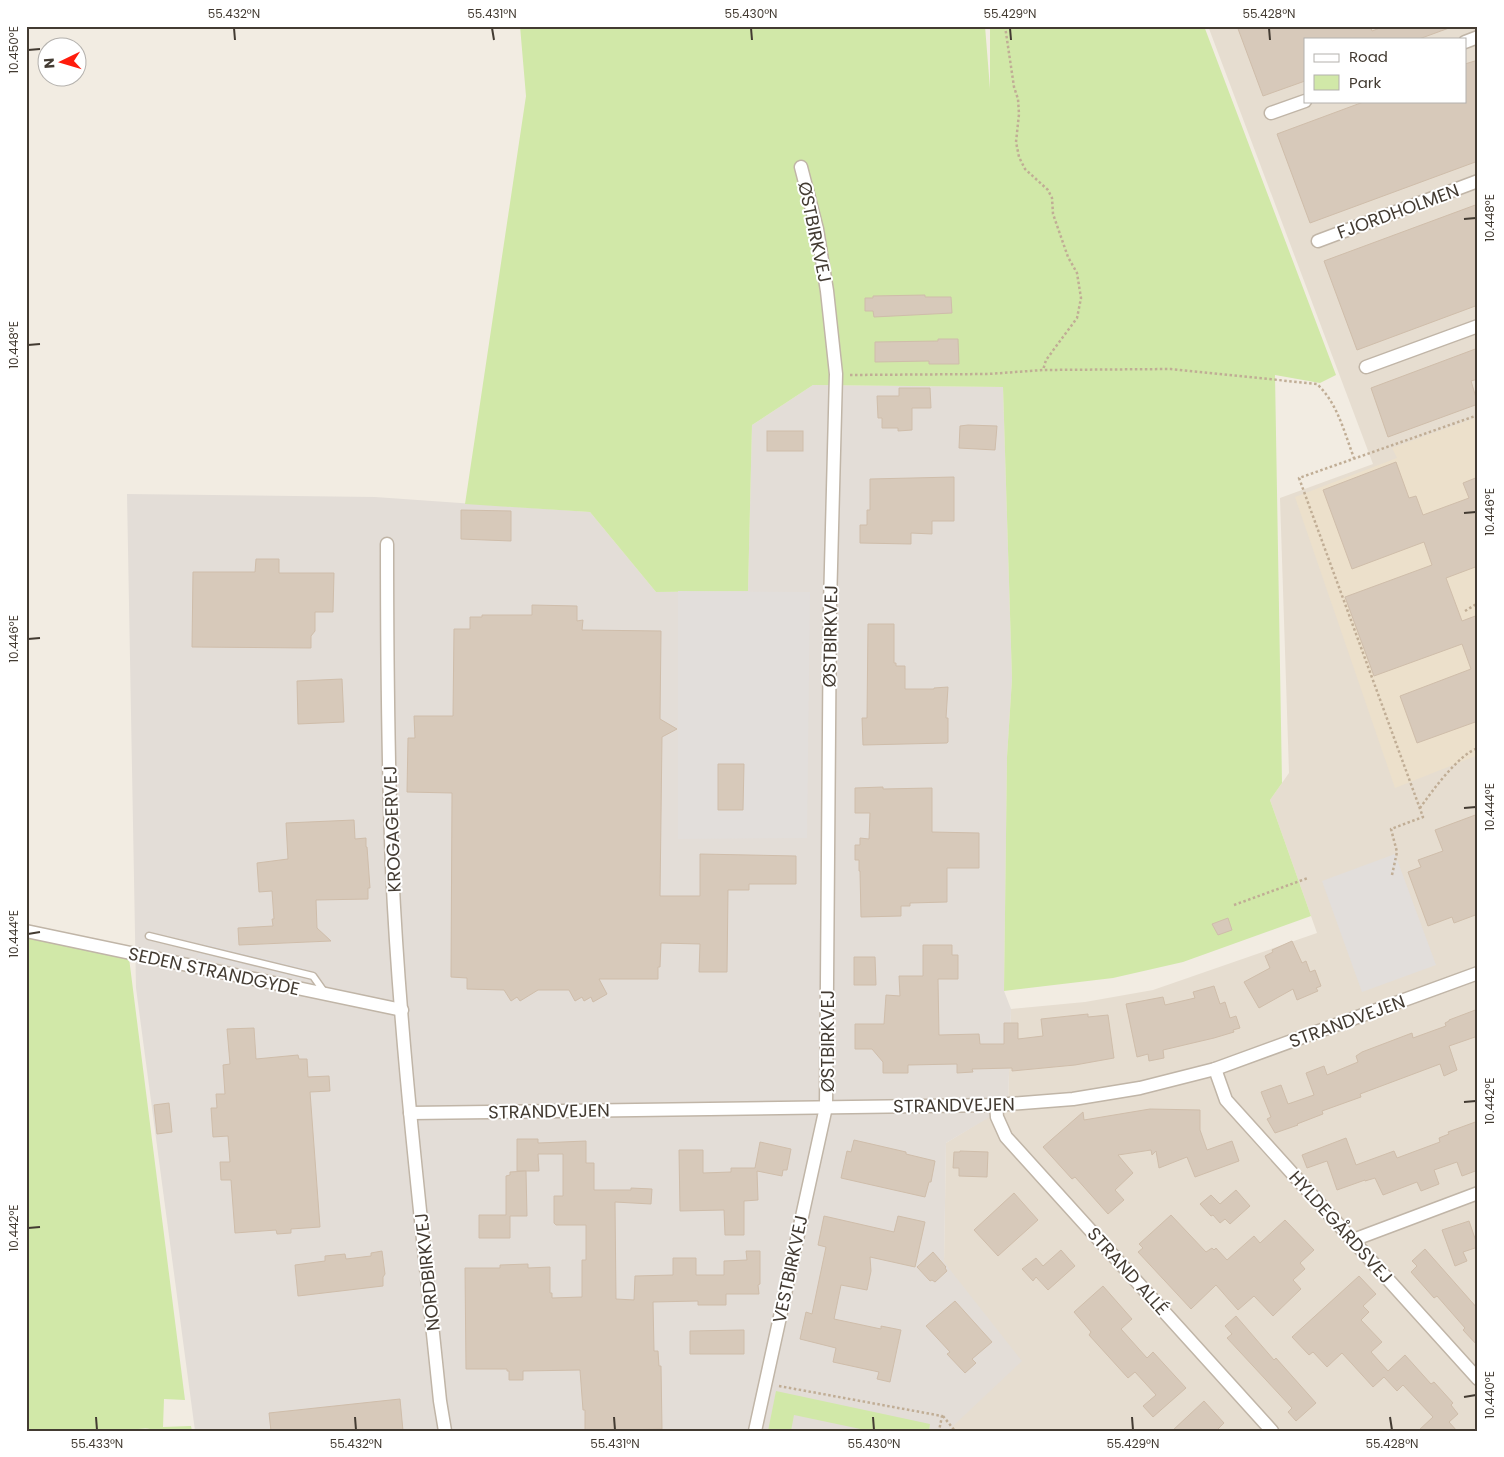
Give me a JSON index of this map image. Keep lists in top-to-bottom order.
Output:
{
  "streets": {
    "street": [
      "FJORDHOLMEN",
      "ØSTBIRKVEJ",
      "KROGAGERVEJ",
      "SEDEN STRANDGYDE",
      "STRANDVEJEN",
      "HYLDEGÅRDSVEJ",
      "VESTBIRKVEJ",
      "STRAND ALLÉ",
      "NORDBIRKVEJ"
    ]
  },
  "crossings": [
    ["ØSTBIRKVEJ", "STRANDVEJEN"],
    ["ØSTBIRKVEJ", "VESTBIRKVEJ"],
    ["KROGAGERVEJ", "SEDEN STRANDGYDE"],
    ["KROGAGERVEJ", "STRANDVEJEN"],
    ["KROGAGERVEJ", "NORDBIRKVEJ"],
    ["STRANDVEJEN", "HYLDEGÅRDSVEJ"],
    ["STRANDVEJEN", "VESTBIRKVEJ"],
    ["STRANDVEJEN", "STRAND ALLÉ"],
    ["STRANDVEJEN", "NORDBIRKVEJ"]
  ],
  "legend": ["Road", "Park"],
  "north": "left",
  "coordinates": [
    "55.432°N",
    "55.431°N",
    "55.430°N",
    "55.429°N",
    "55.428°N",
    "10.450°E",
    "10.448°E",
    "10.446°E",
    "10.444°E",
    "10.442°E",
    "10.440°E",
    "55.433°N"
  ]
}
